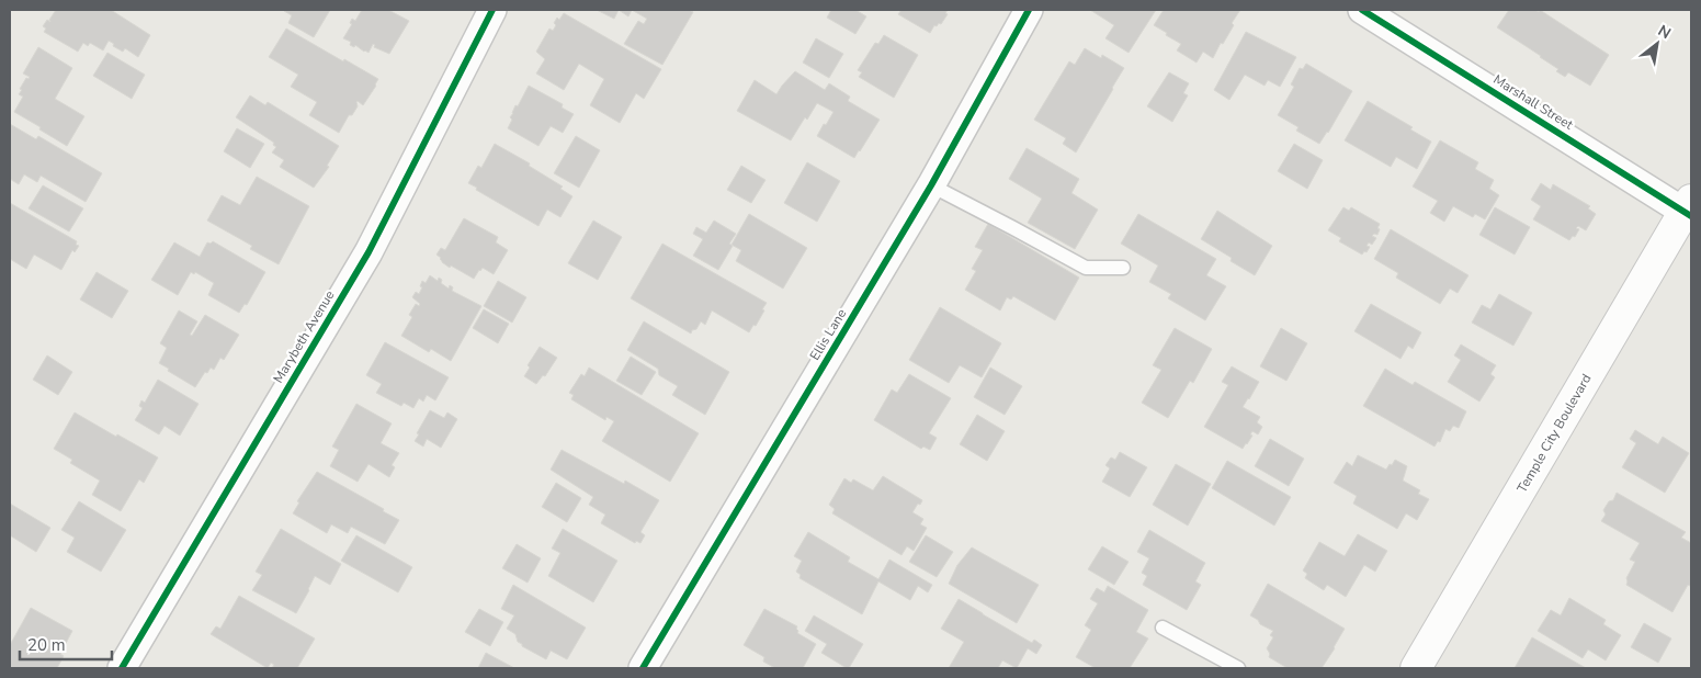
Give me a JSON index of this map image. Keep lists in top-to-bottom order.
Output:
{
  "streets": {
    "main road": ["Temple City Boulevard"],
    "street": ["Marshall Street", "Ellis Lane", "Marybeth Avenue"]
  },
  "crossings": [
    ["Marshall Street", "Temple City Boulevard"]
  ],
  "scale_bar": "20 m",
  "north": "top right"
}
